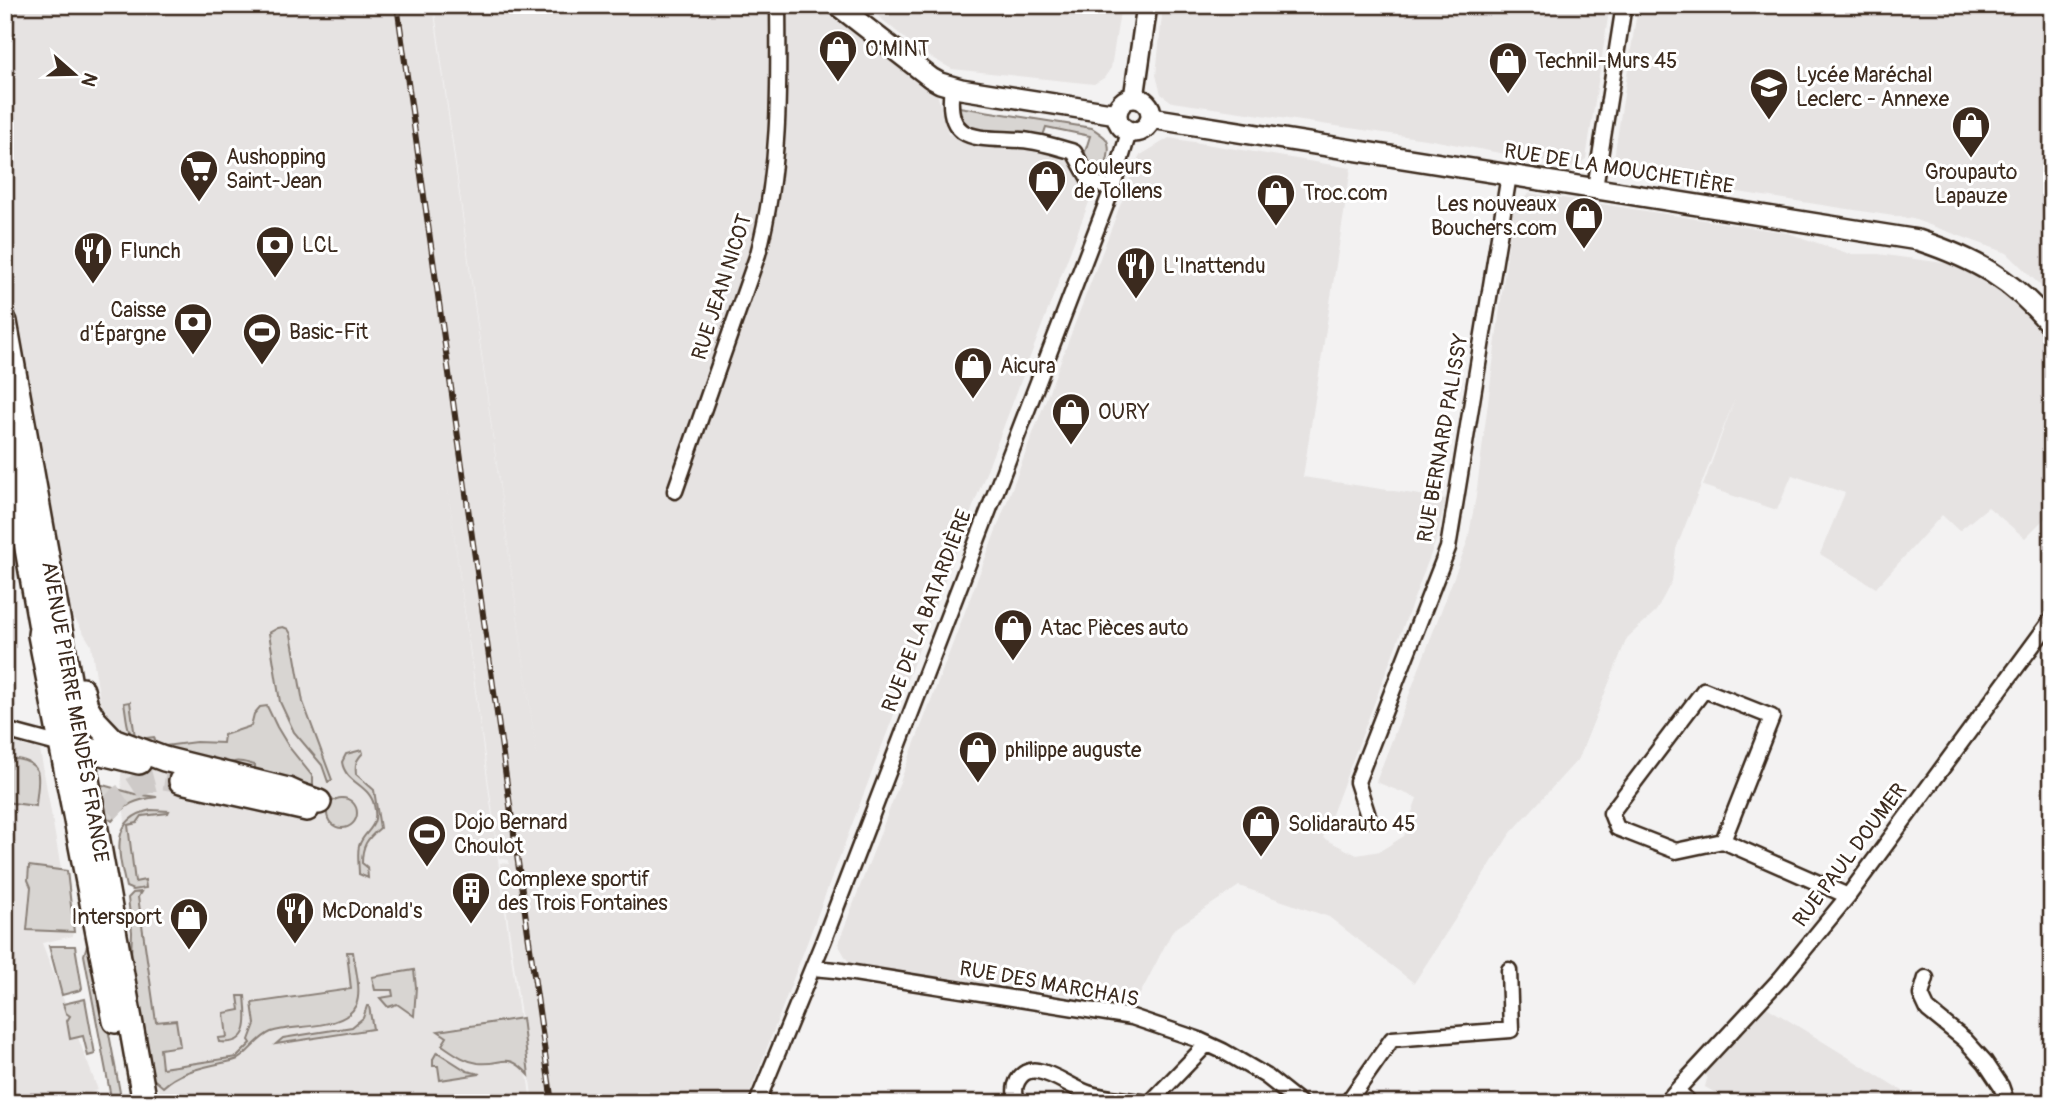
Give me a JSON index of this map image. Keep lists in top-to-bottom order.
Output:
{
  "streets": {
    "main road": ["AVENUE PIERRE MENDÈS FRANCE"],
    "street": [
      "RUE DE LA MOUCHETIÈRE",
      "RUE JEAN NICOT",
      "RUE BERNARD PALISSY",
      "RUE DE LA BATARDIÈRE",
      "RUE PAUL DOUMER",
      "RUE DES MARCHAIS"
    ]
  },
  "crossings": [
    ["RUE DE LA MOUCHETIÈRE", "RUE BERNARD PALISSY"],
    ["RUE DE LA MOUCHETIÈRE", "RUE DE LA BATARDIÈRE"],
    ["RUE DE LA BATARDIÈRE", "RUE DES MARCHAIS"]
  ],
  "places": {
    "shop": [
      "O'MINT",
      "TechniI-Murs 45",
      "Groupauto Lapauze",
      "Couleurs de Tollens",
      "Troc.com",
      "Les nouveaux Bouchers.com",
      "Aicura",
      "OURY",
      "Atac Pièces auto",
      "philippe auguste",
      "Solidarauto 45",
      "Intersport"
    ],
    "school or university": ["Lycée Maréchal Leclerc - Annexe"],
    "supermarket": ["Aushopping Saint-Jean"],
    "bank": ["LCL", "Caisse d'Épargne"],
    "restaurant": ["Flunch", "L'Inattendu", "McDonald's"],
    "sports": ["Basic-Fit", "Dojo Bernard Choulot"],
    "building": ["Complexe sportif des Trois Fontaines"]
  },
  "north": "right"
}
